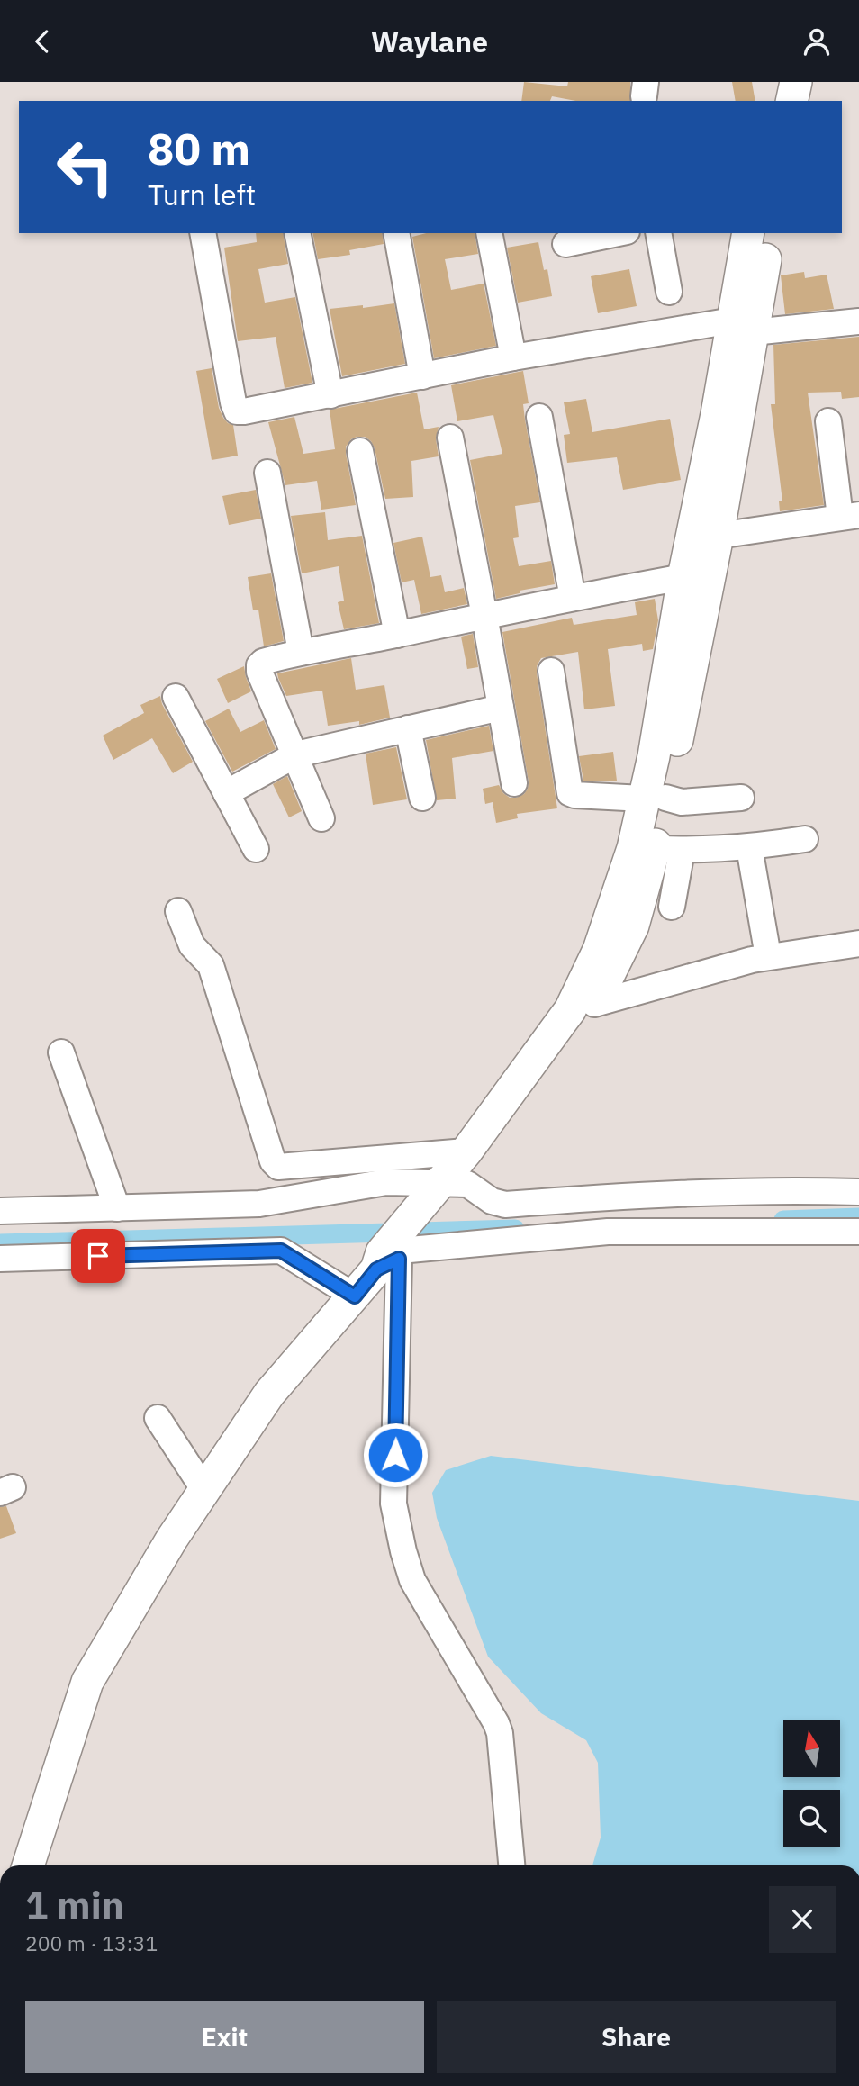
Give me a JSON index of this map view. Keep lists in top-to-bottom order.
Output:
{
  "north": "top",
  "page": {
    "header": "Waylane",
    "turn": ["80 m", "Turn left"],
    "heading": ["1 min", "200 m · 13:31"],
    "buttons": ["Exit", "Share"]
  }
}
